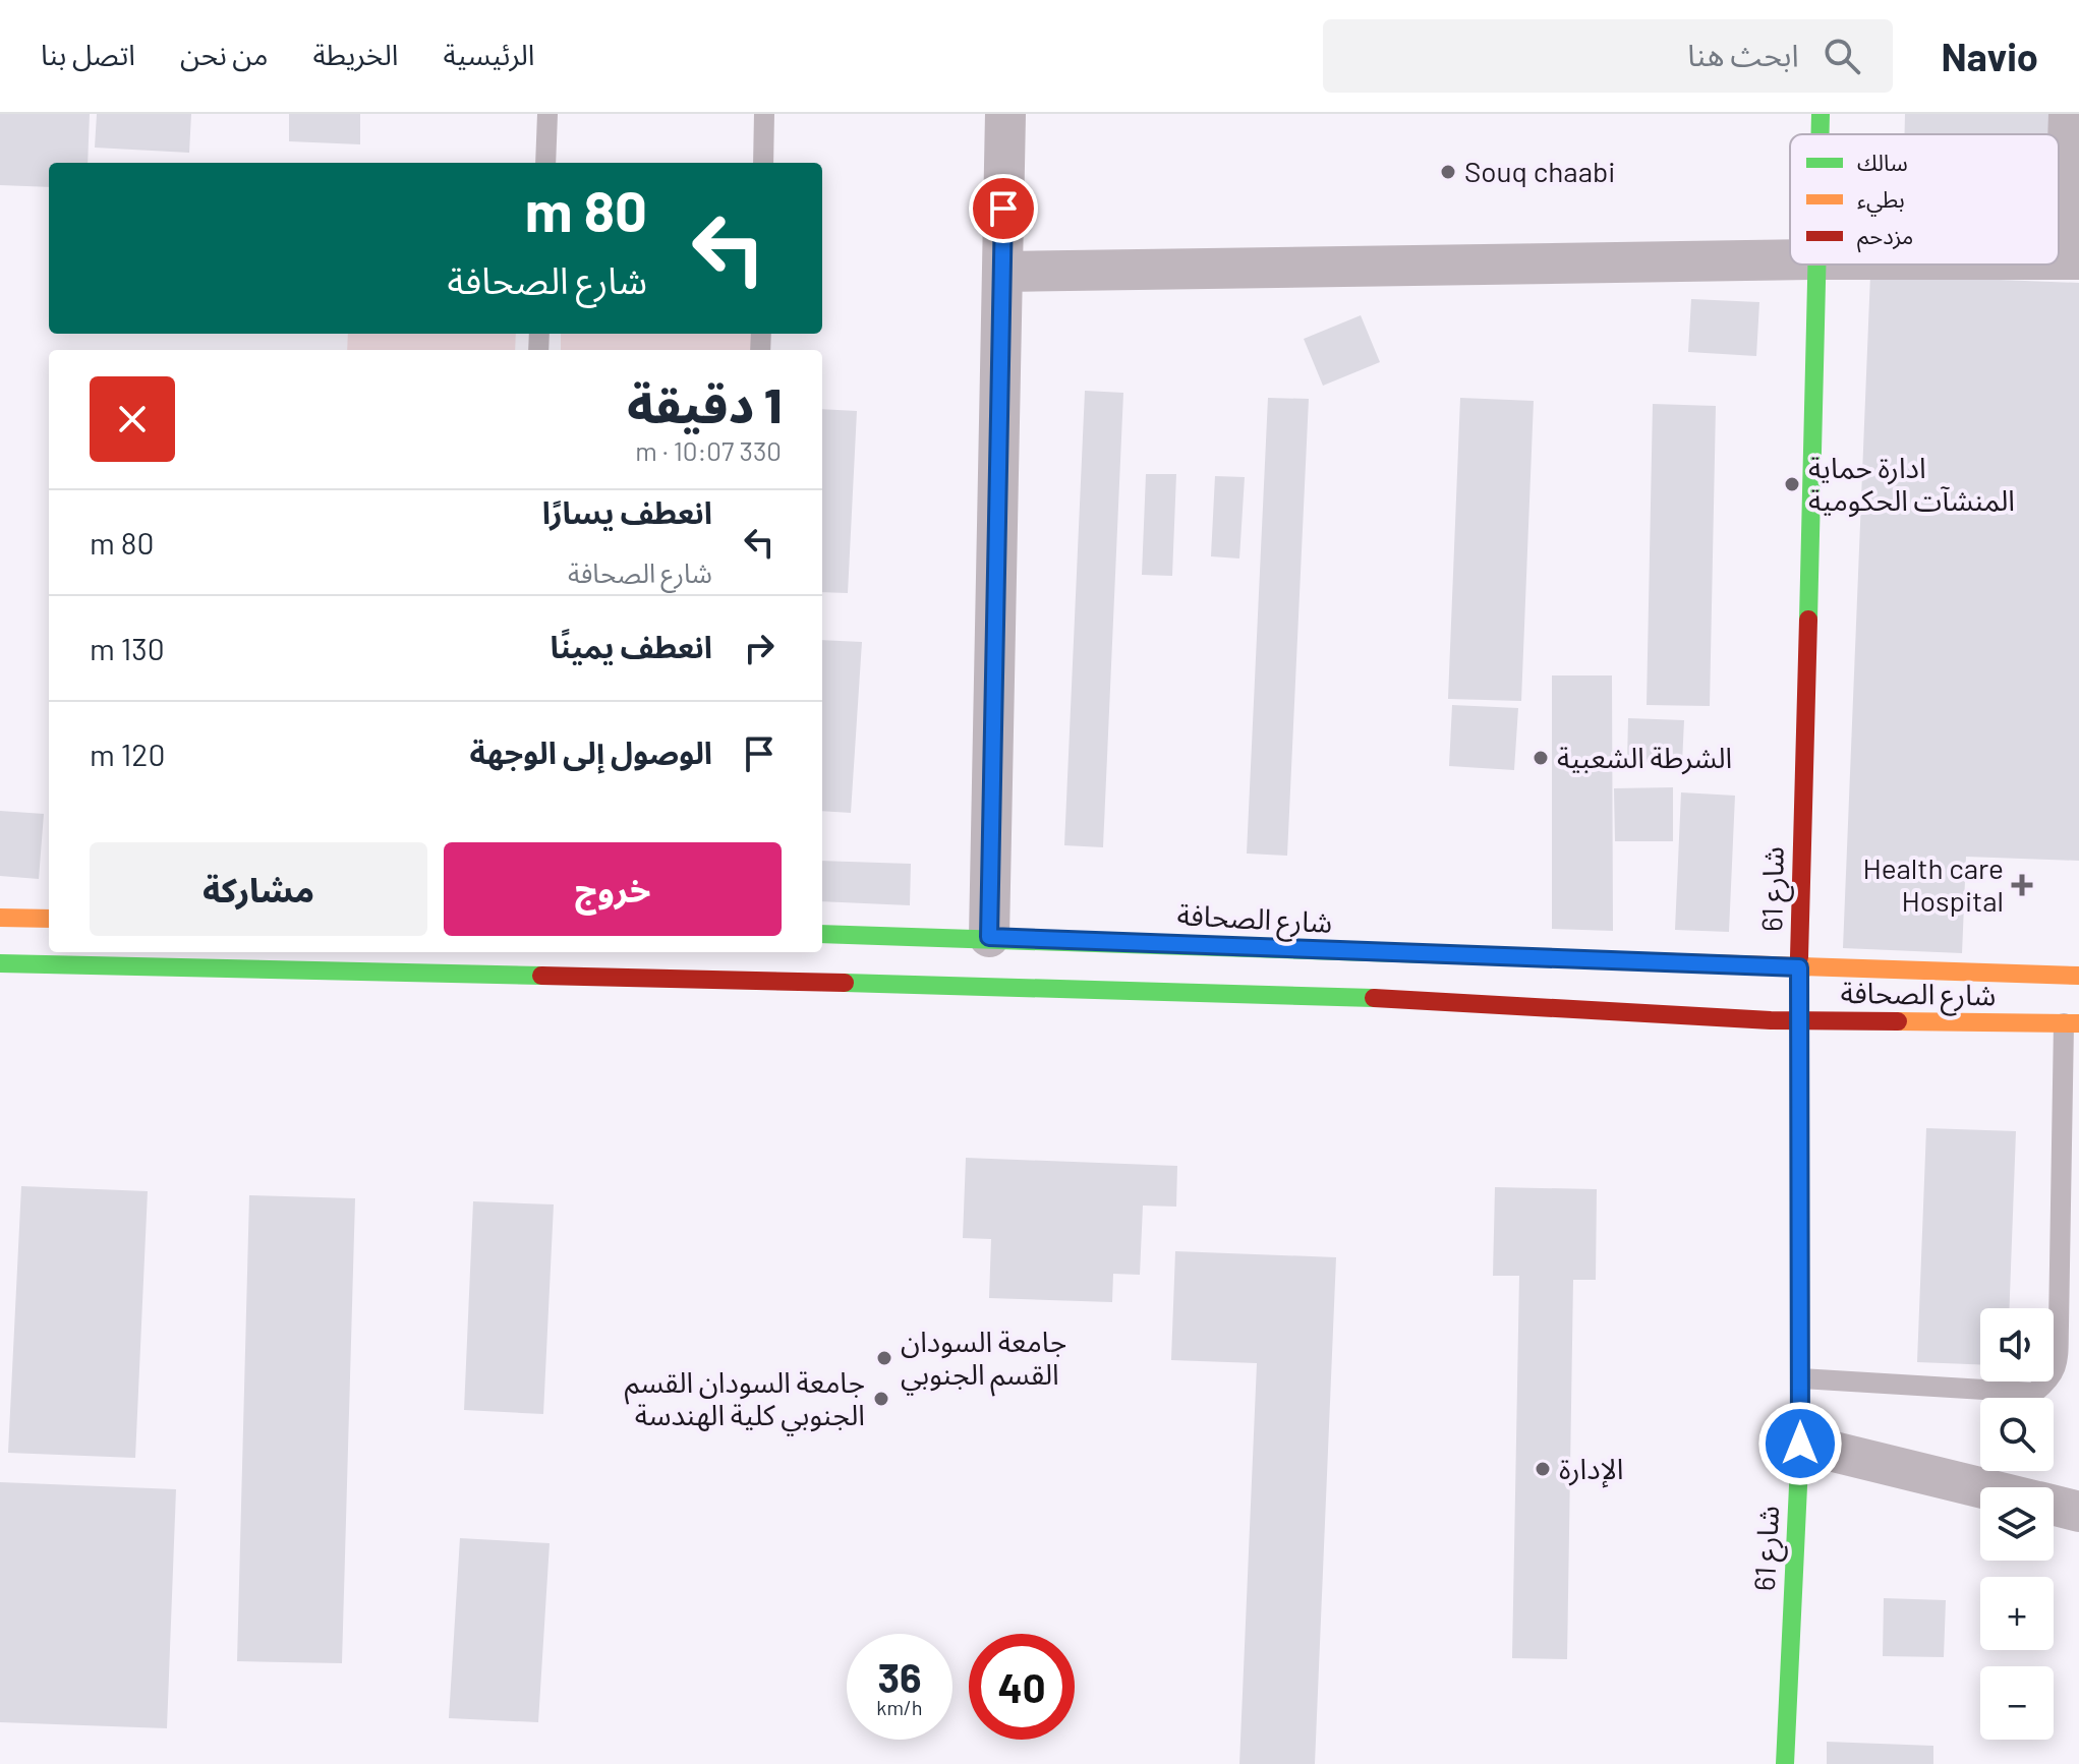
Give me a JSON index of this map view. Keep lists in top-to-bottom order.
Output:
{
  "streets": {
    "main road": ["شارع 61", "شارع الصحافة"]
  },
  "crossings": [
    ["شارع 61", "شارع الصحافة"]
  ],
  "places": {
    "other": [
      "Souq chaabi",
      "ادارة حماية المنشآت الحكومية",
      "الشرطة الشعبية",
      "جامعة السودان القسم الجنوبي",
      "جامعة السودان القسم الجنوبي كلية الهندسة",
      "الإدارة"
    ],
    "health": ["Health care Hospital"]
  },
  "legend": ["سالك", "بطيء", "مزدحم"],
  "page": {
    "header": "Navio",
    "search": "ابحث هنا",
    "nav": [
      "الرئيسية",
      "الخريطة",
      "من نحن",
      "اتصل بنا"
    ],
    "turn": ["80 m", "شارع الصحافة"],
    "heading": ["1 دقيقة", "330 m · 10:07"],
    "list": [
      {
        "name": "انعطف يسارًا",
        "note": "شارع الصحافة",
        "value": "80 m"
      },
      {
        "name": "انعطف يمينًا",
        "value": "130 m"
      },
      {
        "name": "الوصول إلى الوجهة",
        "value": "120 m"
      }
    ],
    "buttons": ["خروج", "مشاركة"],
    "map_buttons": ["+", "−"],
    "speed": "36 km/h",
    "limit": "40"
  }
}
